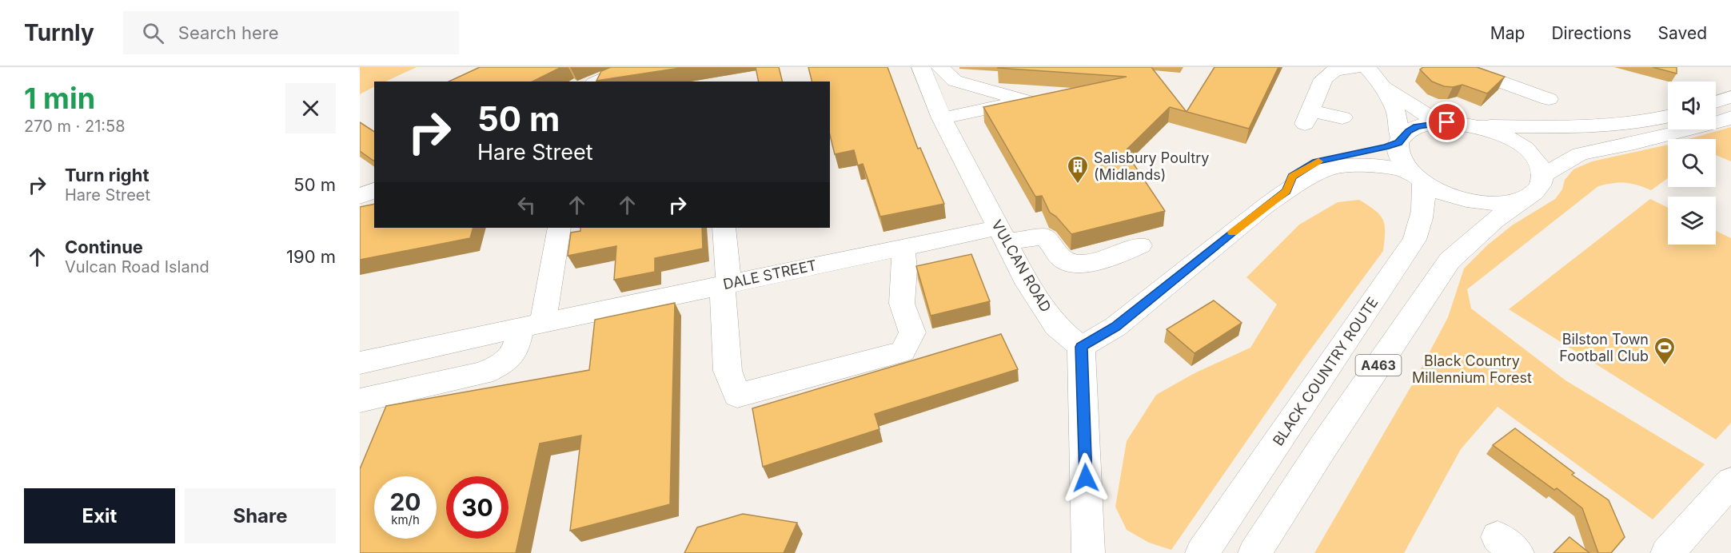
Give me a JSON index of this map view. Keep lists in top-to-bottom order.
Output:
{
  "streets": {
    "main road": [
      "VULCAN ROAD",
      "DALE STREET",
      "A463",
      "BLACK COUNTRY ROUTE"
    ]
  },
  "crossings": [
    ["VULCAN ROAD", "DALE STREET"]
  ],
  "parks": ["Black Country Millennium Forest"],
  "places": {
    "building": ["Salisbury Poultry (Midlands)"],
    "sports": ["Bilston Town Football Club"]
  },
  "page": {
    "header": "Turnly",
    "search": "Search here",
    "nav": ["Map", "Directions", "Saved"],
    "heading": ["1 min", "270 m · 21:58"],
    "turn": ["50 m", "Hare Street"],
    "list": [
      {
        "name": "Turn right",
        "note": "Hare Street",
        "value": "50 m"
      },
      {
        "name": "Continue",
        "note": "Vulcan Road Island",
        "value": "190 m"
      }
    ],
    "speed": "20 km/h",
    "limit": "30",
    "buttons": ["Exit", "Share"]
  }
}
